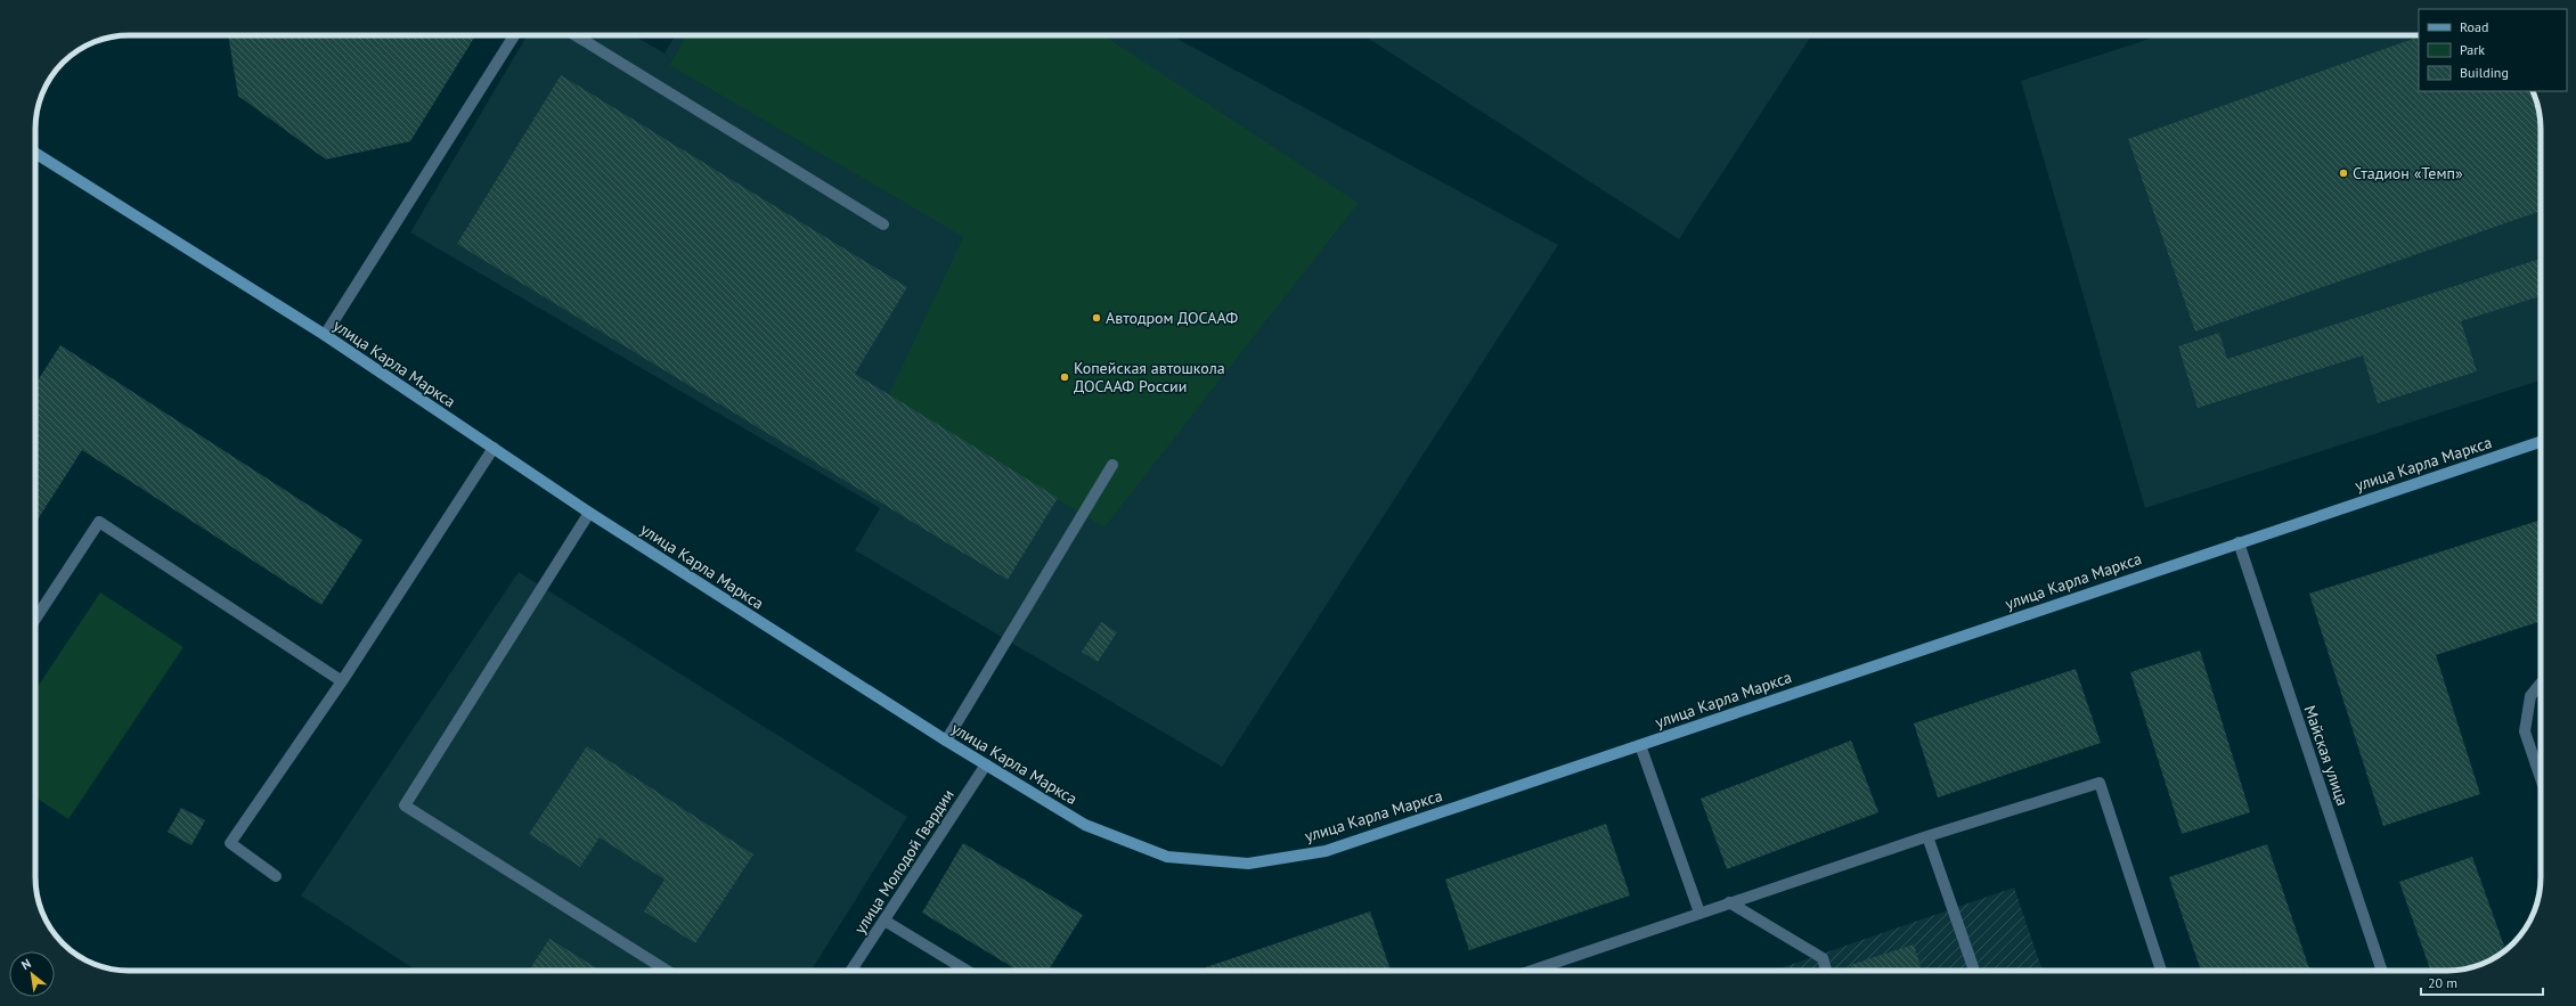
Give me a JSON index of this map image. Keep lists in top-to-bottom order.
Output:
{
  "streets": {
    "street": ["улица Карла Маркса", "Майская улица", "улица Молодой Гвардии"]
  },
  "crossings": [
    ["улица Карла Маркса", "Майская улица"],
    ["улица Карла Маркса", "улица Молодой Гвардии"]
  ],
  "places": ["Стадион «Темп»", "Автодром ДОСААФ", "Копейская автошкола ДОСААФ России"],
  "legend": ["Road", "Park", "Building"],
  "scale_bar": "20 m",
  "north": "top left"
}
